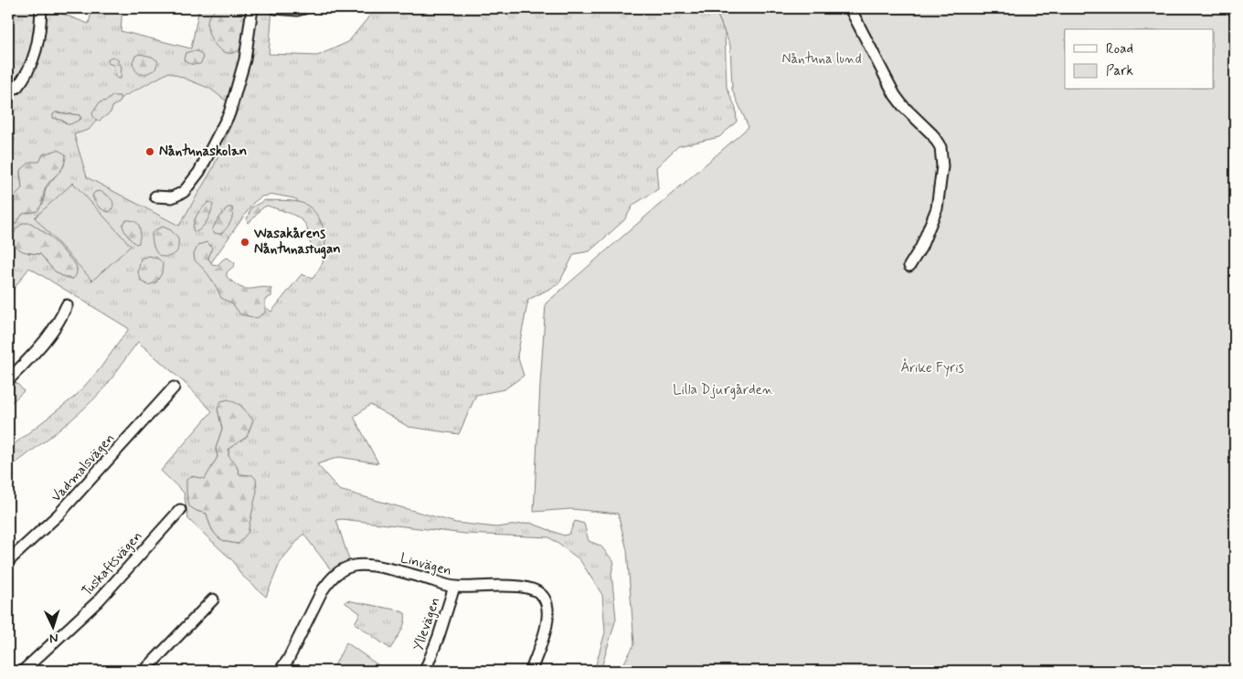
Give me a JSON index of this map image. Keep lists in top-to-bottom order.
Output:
{
  "streets": {
    "street": [
      "Vadmalsvägen",
      "Tuskaftsvägen",
      "Linvägen",
      "Yllevägen"
    ]
  },
  "crossings": [
    ["Linvägen", "Yllevägen"]
  ],
  "parks": ["Nåntuna lund", "Årike Fyris", "Lilla Djurgården"],
  "places": ["Nåntunaskolan", "Wasakårens Nåntunastugan"],
  "legend": ["Road", "Park"],
  "north": "bottom"
}
